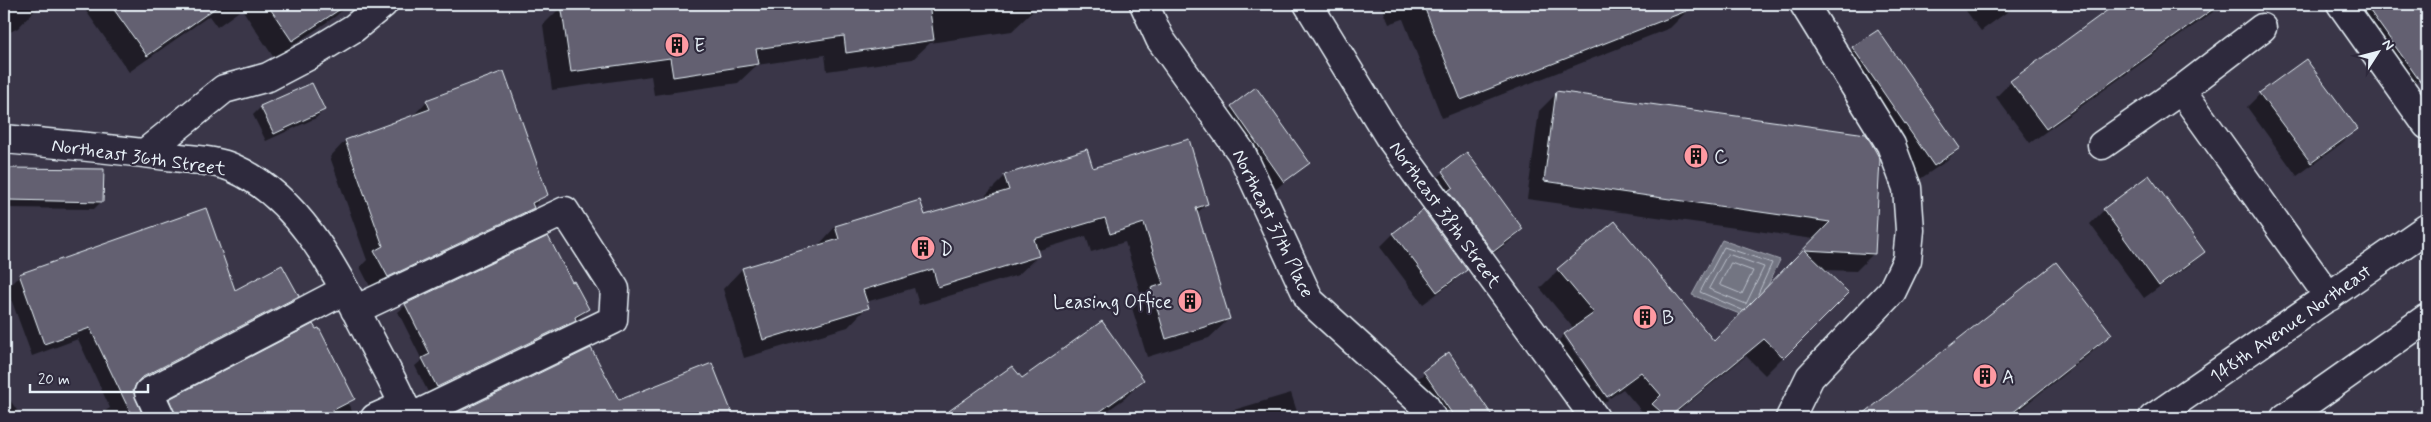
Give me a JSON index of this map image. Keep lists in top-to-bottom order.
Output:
{
  "streets": {
    "street": [
      "Northeast 36th Street",
      "Northeast 38th Street",
      "Northeast 37th Place",
      "148th Avenue Northeast"
    ]
  },
  "places": {
    "building": [
      "E",
      "C",
      "D",
      "Leasing Office",
      "B",
      "A"
    ]
  },
  "scale_bar": "20 m",
  "north": "top right"
}
